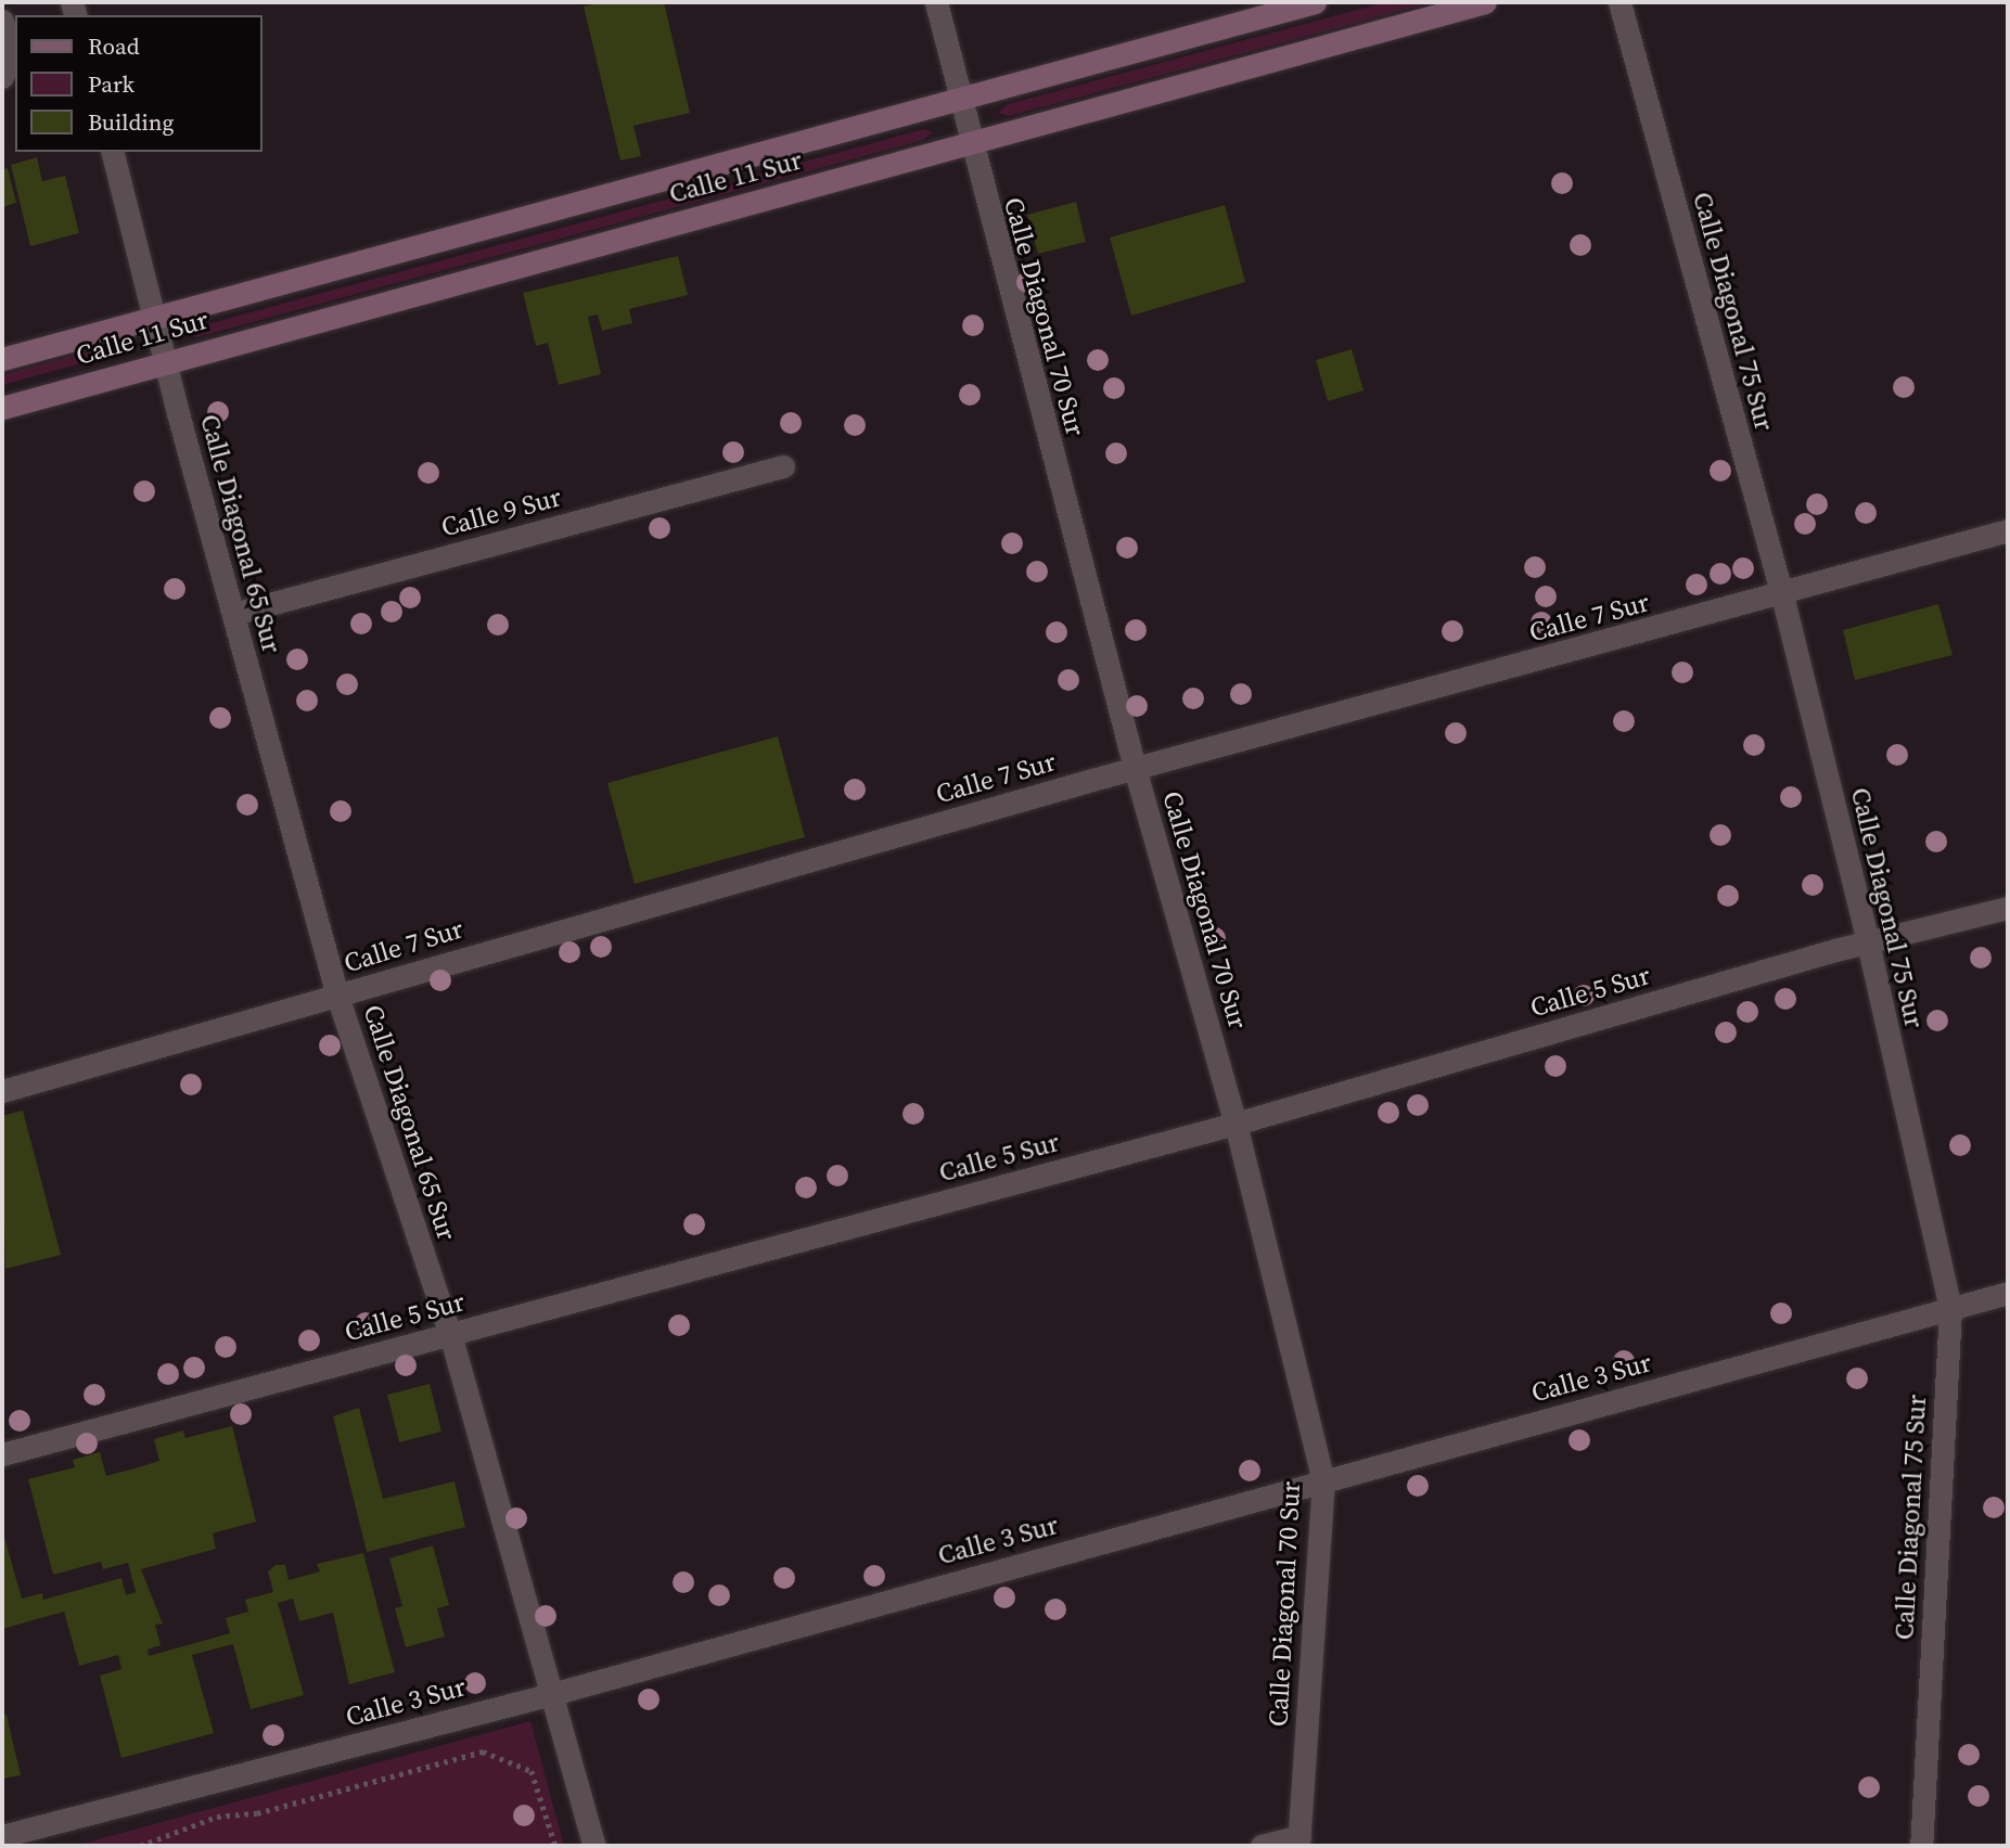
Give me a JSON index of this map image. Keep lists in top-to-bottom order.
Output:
{
  "streets": {
    "main road": ["Calle 11 Sur"],
    "street": [
      "Calle Diagonal 75 Sur",
      "Calle Diagonal 70 Sur",
      "Calle 9 Sur",
      "Calle Diagonal 65 Sur",
      "Calle 7 Sur",
      "Calle 5 Sur",
      "Calle 3 Sur"
    ]
  },
  "crossings": [
    ["Calle 11 Sur", "Calle Diagonal 70 Sur"],
    ["Calle 11 Sur", "Calle Diagonal 65 Sur"],
    ["Calle Diagonal 75 Sur", "Calle 7 Sur"],
    ["Calle Diagonal 75 Sur", "Calle 5 Sur"],
    ["Calle Diagonal 75 Sur", "Calle 3 Sur"],
    ["Calle Diagonal 70 Sur", "Calle 7 Sur"],
    ["Calle Diagonal 70 Sur", "Calle 5 Sur"],
    ["Calle Diagonal 70 Sur", "Calle 3 Sur"],
    ["Calle 9 Sur", "Calle Diagonal 65 Sur"],
    ["Calle Diagonal 65 Sur", "Calle 7 Sur"],
    ["Calle Diagonal 65 Sur", "Calle 5 Sur"],
    ["Calle Diagonal 65 Sur", "Calle 3 Sur"]
  ],
  "legend": ["Road", "Park", "Building"]
}
